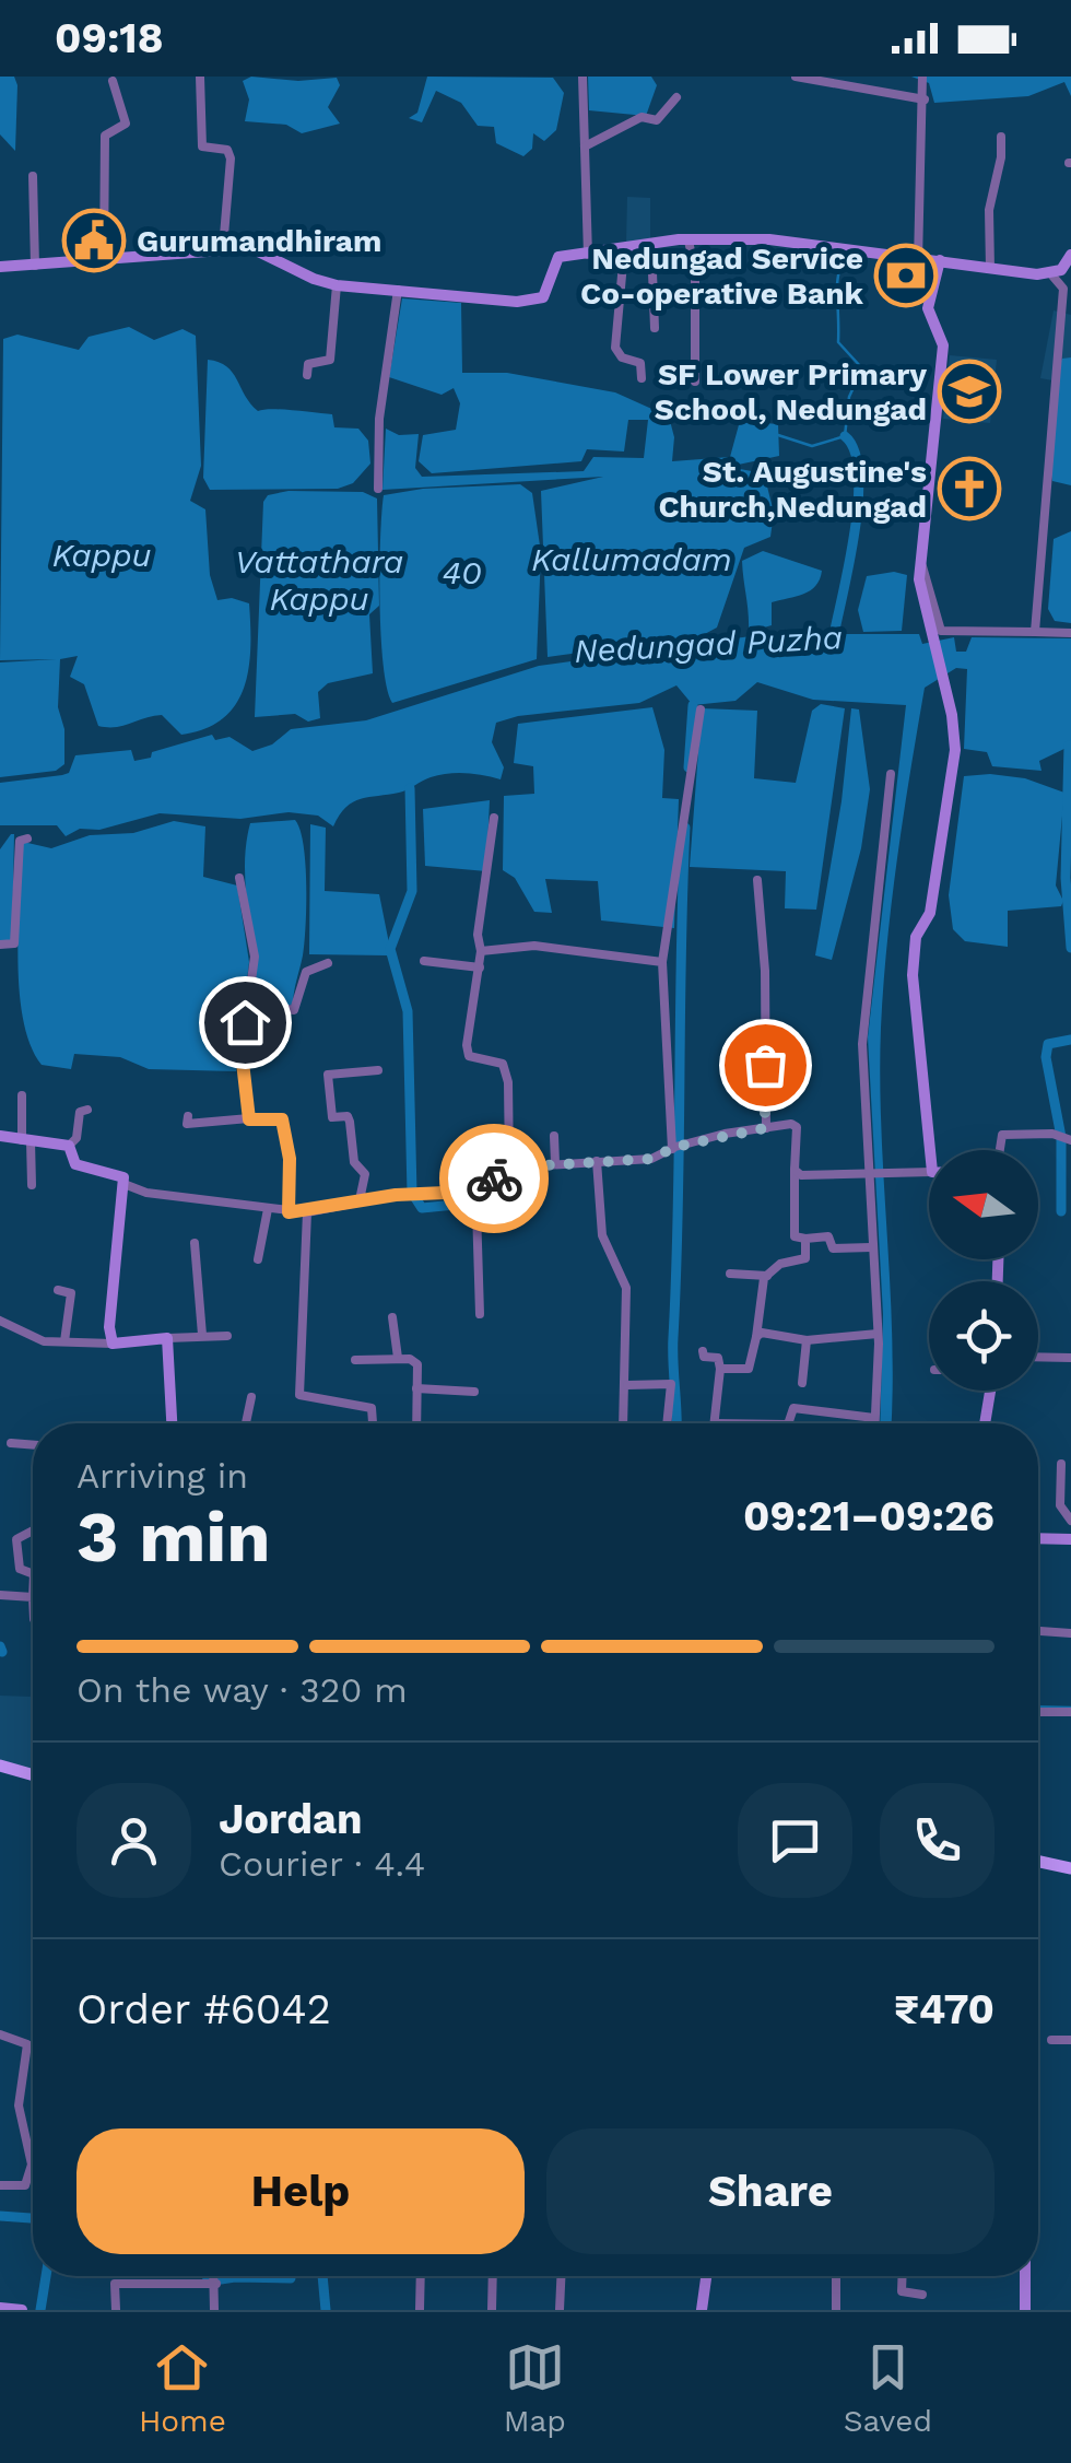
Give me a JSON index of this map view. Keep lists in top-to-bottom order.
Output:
{
  "water": [
    "Kappu",
    "Kallumadam",
    "Vattathara Kappu",
    "40",
    "Nedungad Puzha"
  ],
  "places": {
    "public building": ["Gurumandhiram"],
    "bank": ["Nedungad Service Co-operative Bank"],
    "school or university": ["SF Lower Primary School, Nedungad"],
    "church": ["St. Augustine's Church,Nedungad"]
  },
  "north": "left",
  "page": {
    "status": "09:18",
    "heading": ["3 min", "Arriving in", "09:21–09:26"],
    "panel": [
      "Jordan",
      "Courier · 4.4",
      "Order #6042",
      "₹470"
    ],
    "bar": "On the way · 320 m",
    "buttons": ["Help", "Share"],
    "tabs": ["Home", "Map", "Saved"]
  }
}
